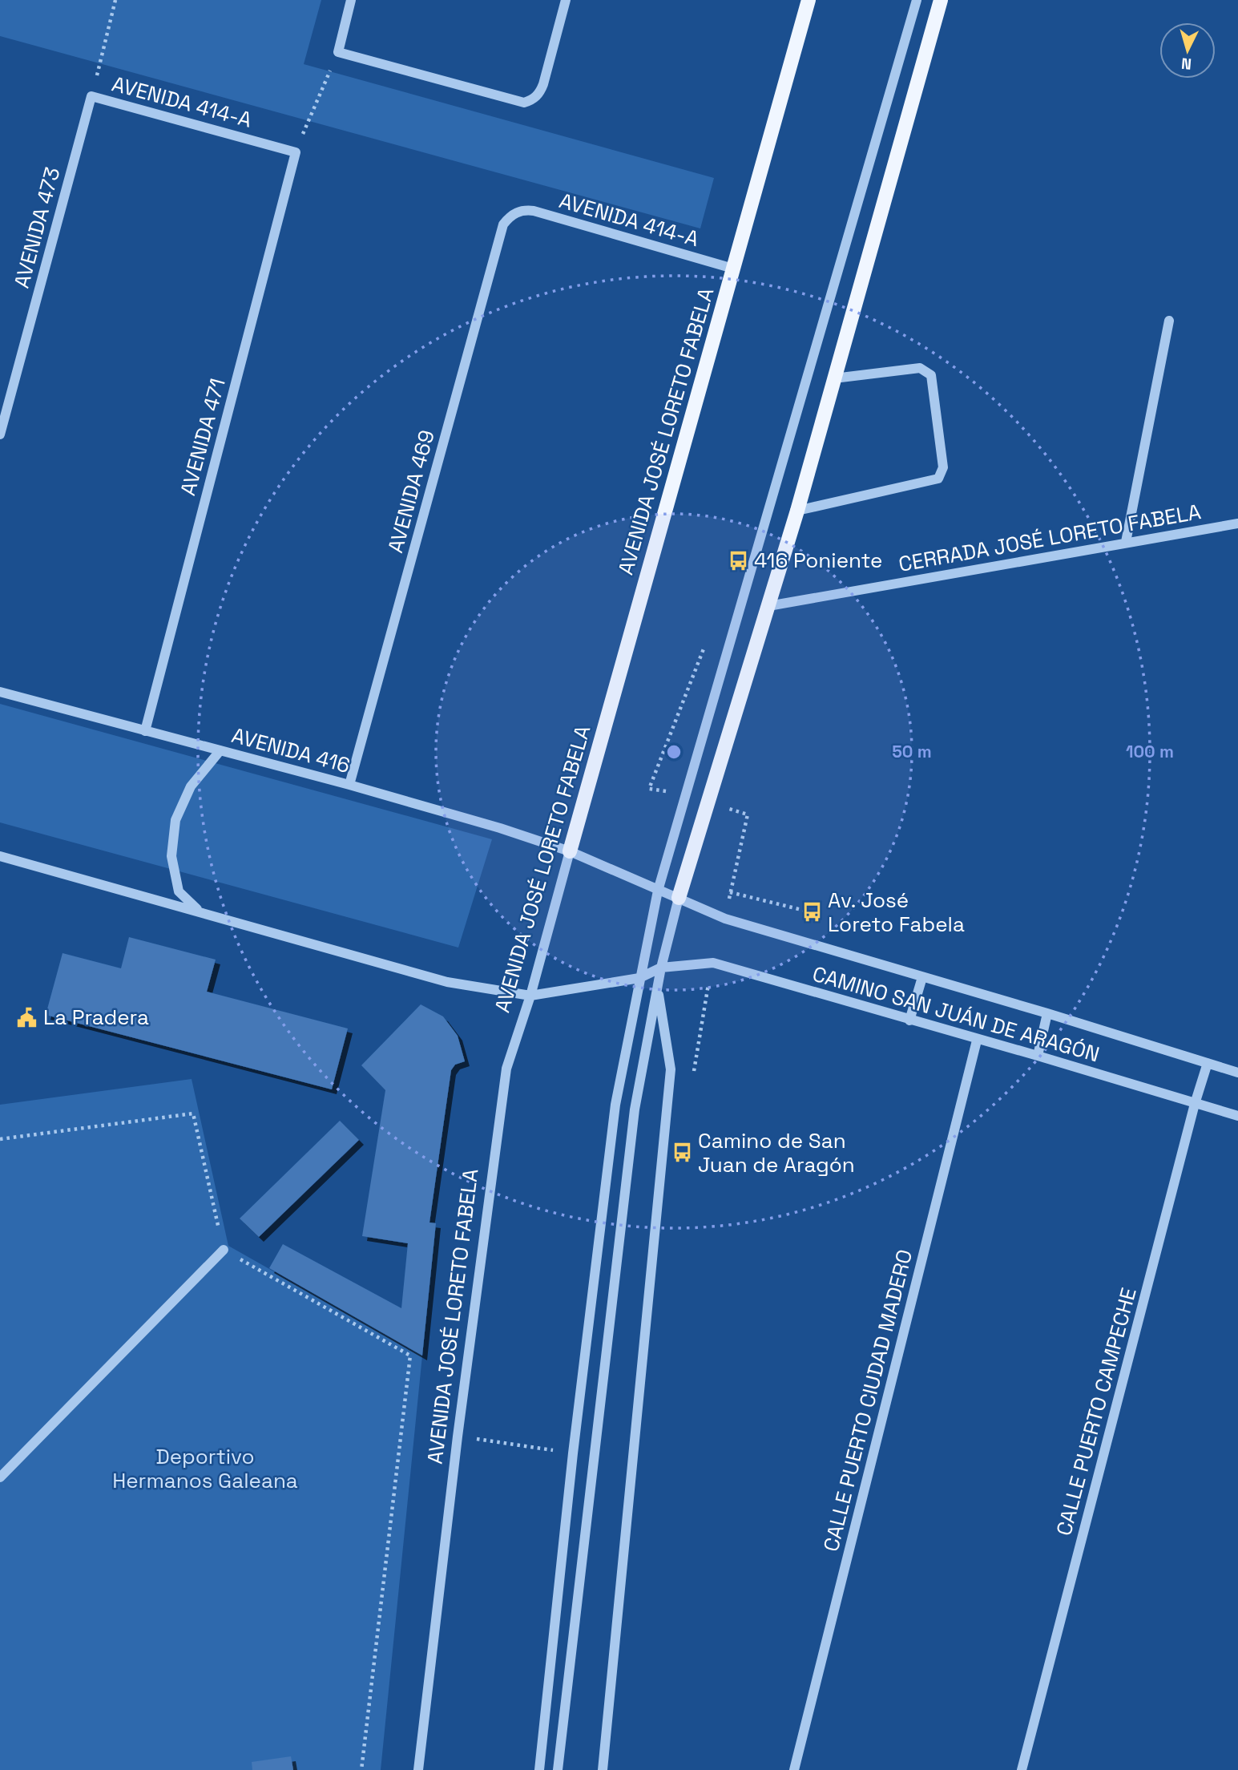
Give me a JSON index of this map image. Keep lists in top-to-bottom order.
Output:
{
  "streets": {
    "main road": ["AVENIDA JOSÉ LORETO FABELA"],
    "street": [
      "AVENIDA 414-A",
      "AVENIDA 473",
      "AVENIDA 471",
      "AVENIDA 469",
      "CERRADA JOSÉ LORETO FABELA",
      "AVENIDA 416",
      "CAMINO SAN JUÁN DE ARAGÓN",
      "CALLE PUERTO CIUDAD MADERO",
      "CALLE PUERTO CAMPECHE"
    ]
  },
  "crossings": [
    ["AVENIDA 414-A", "AVENIDA 473"],
    ["AVENIDA 414-A", "AVENIDA JOSÉ LORETO FABELA"],
    ["AVENIDA 414-A", "AVENIDA 471"],
    ["AVENIDA 414-A", "AVENIDA 469"],
    ["AVENIDA JOSÉ LORETO FABELA", "AVENIDA 416"],
    ["AVENIDA 471", "AVENIDA 416"],
    ["AVENIDA 469", "AVENIDA 416"],
    ["AVENIDA 416", "CAMINO SAN JUÁN DE ARAGÓN"],
    ["CAMINO SAN JUÁN DE ARAGÓN", "CALLE PUERTO CIUDAD MADERO"],
    ["CAMINO SAN JUÁN DE ARAGÓN", "CALLE PUERTO CAMPECHE"]
  ],
  "parks": ["Deportivo Hermanos Galeana"],
  "places": {
    "bus stop": ["416 Poniente", "Av. José Loreto Fabela", "Camino de San Juan de Aragón"],
    "public building": ["La Pradera"]
  },
  "north": "bottom",
  "rings": ["50 m", "100 m"]
}
